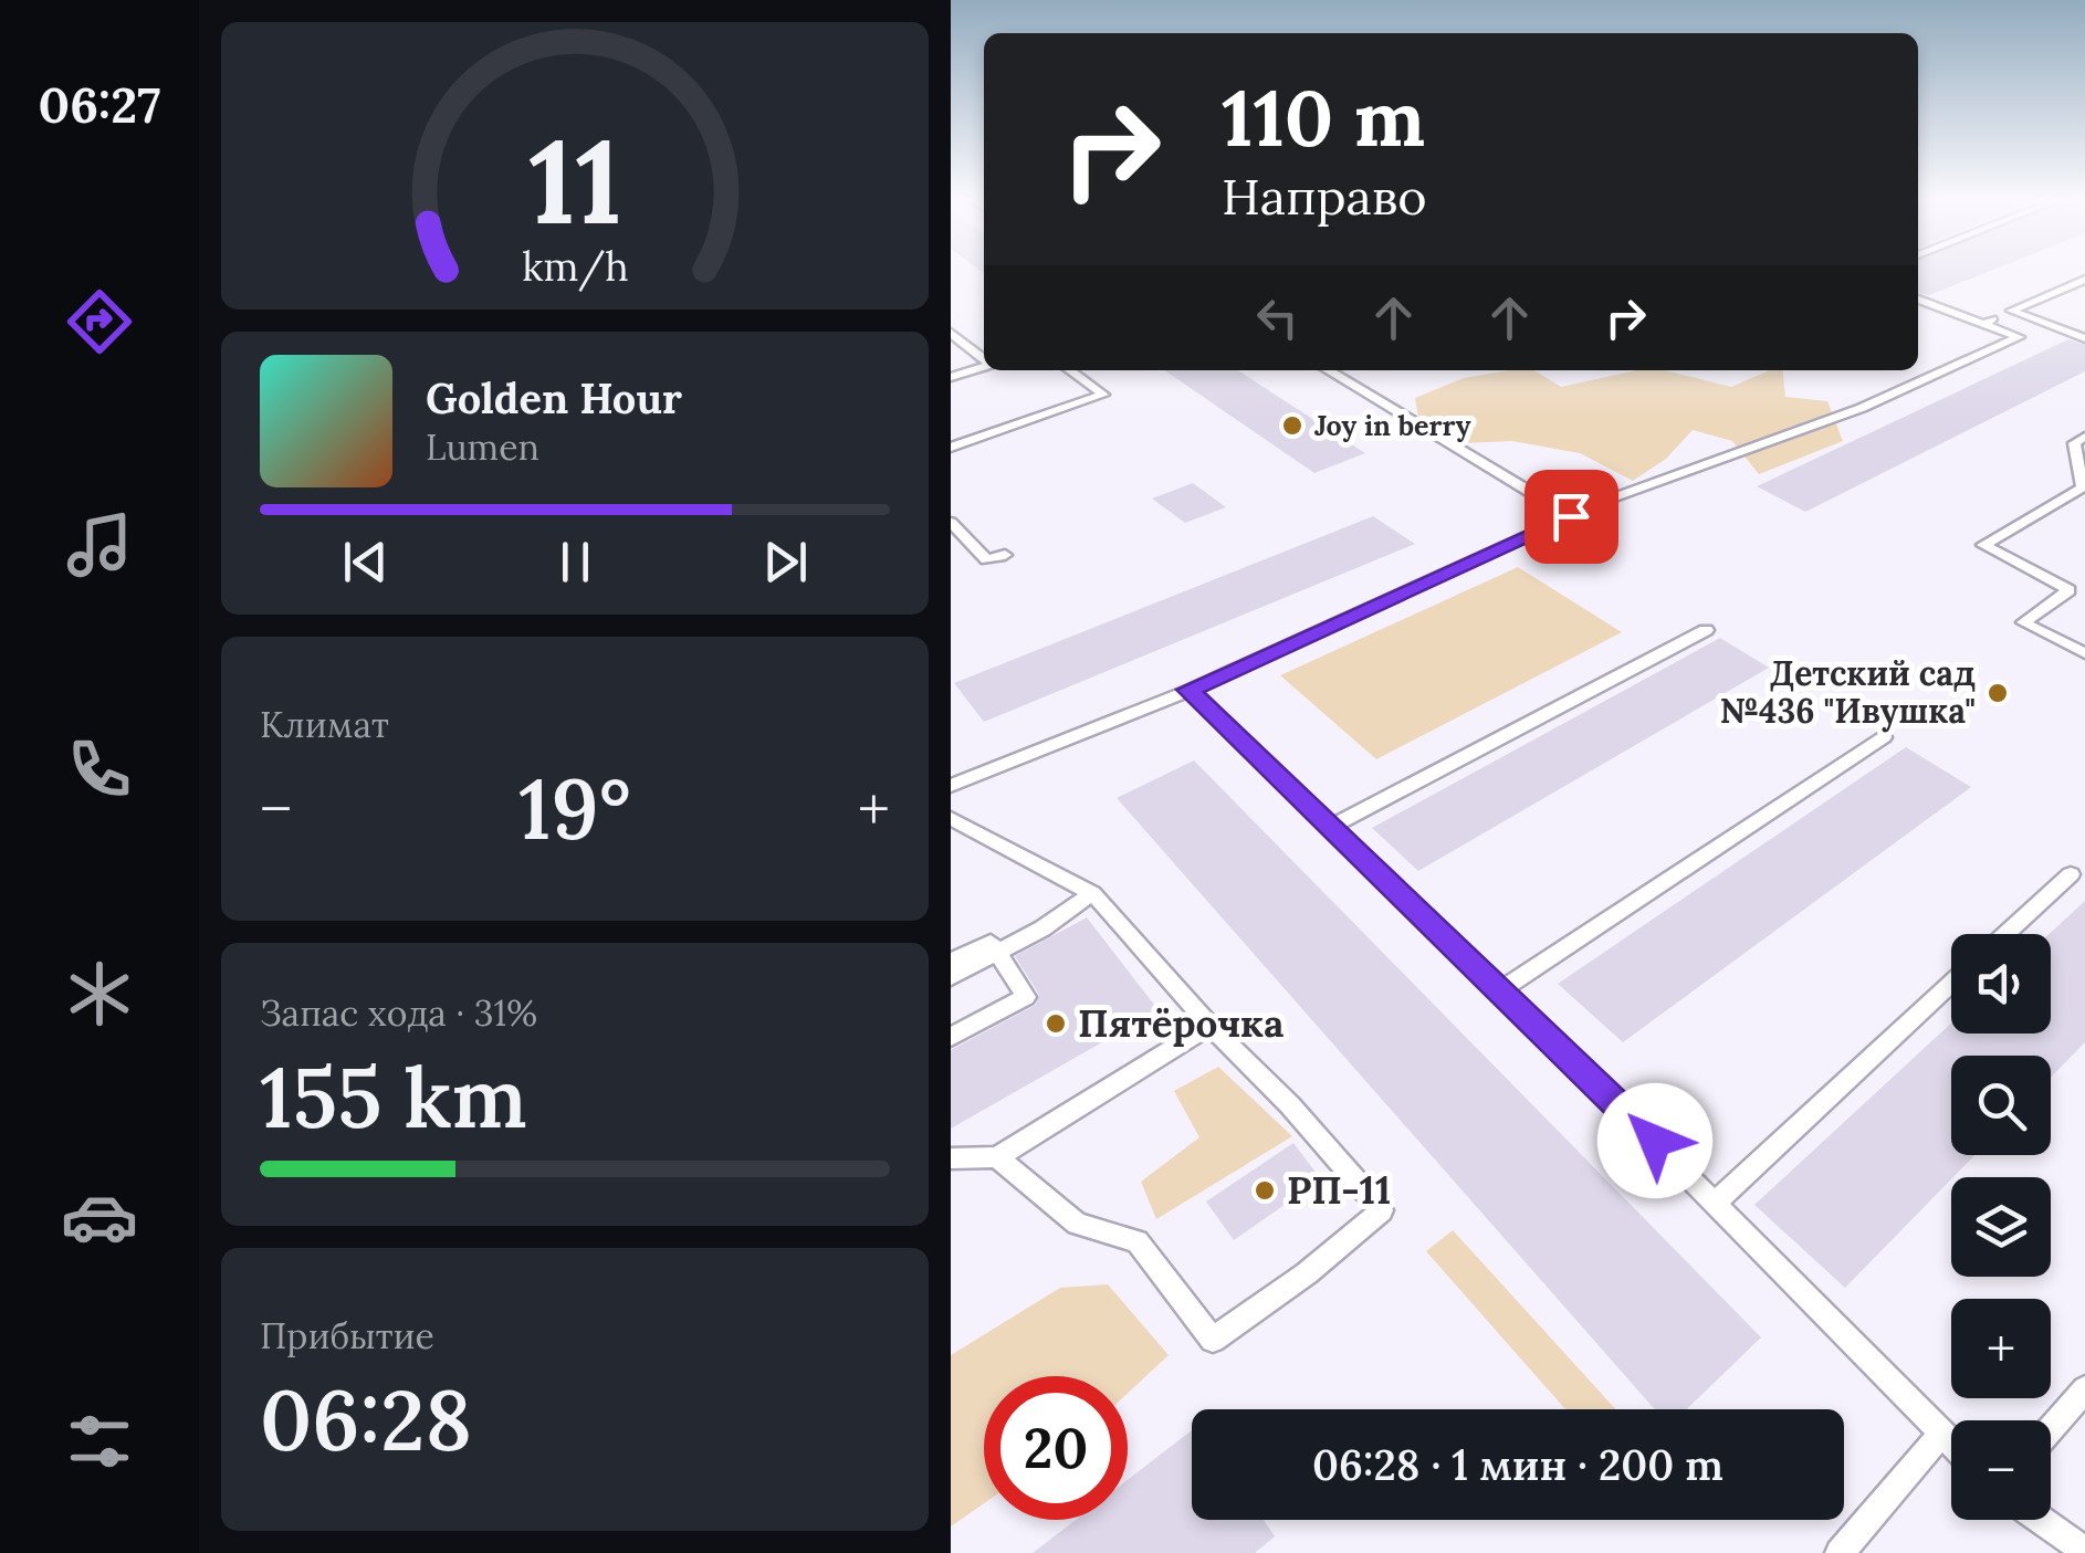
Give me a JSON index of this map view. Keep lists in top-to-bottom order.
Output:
{
  "places": [
    "Joy in berry",
    "Детский сад №436 \"Ивушка\"",
    "Пятёрочка",
    "РП-11"
  ],
  "page": {
    "tabs": "06:27",
    "turn": ["110 m", "Направо"],
    "song": ["Golden Hour", "Lumen"],
    "tile": [
      "Климат",
      ["Запас хода · 31%", "155 km"],
      ["Прибытие", "06:28"]
    ],
    "heat": ["−", "19°", "+"],
    "map_buttons": ["+", "−"],
    "limit": "20",
    "trip": "06:28 · 1 мин · 200 m",
    "gauge": ["11", "km/h"]
  }
}
